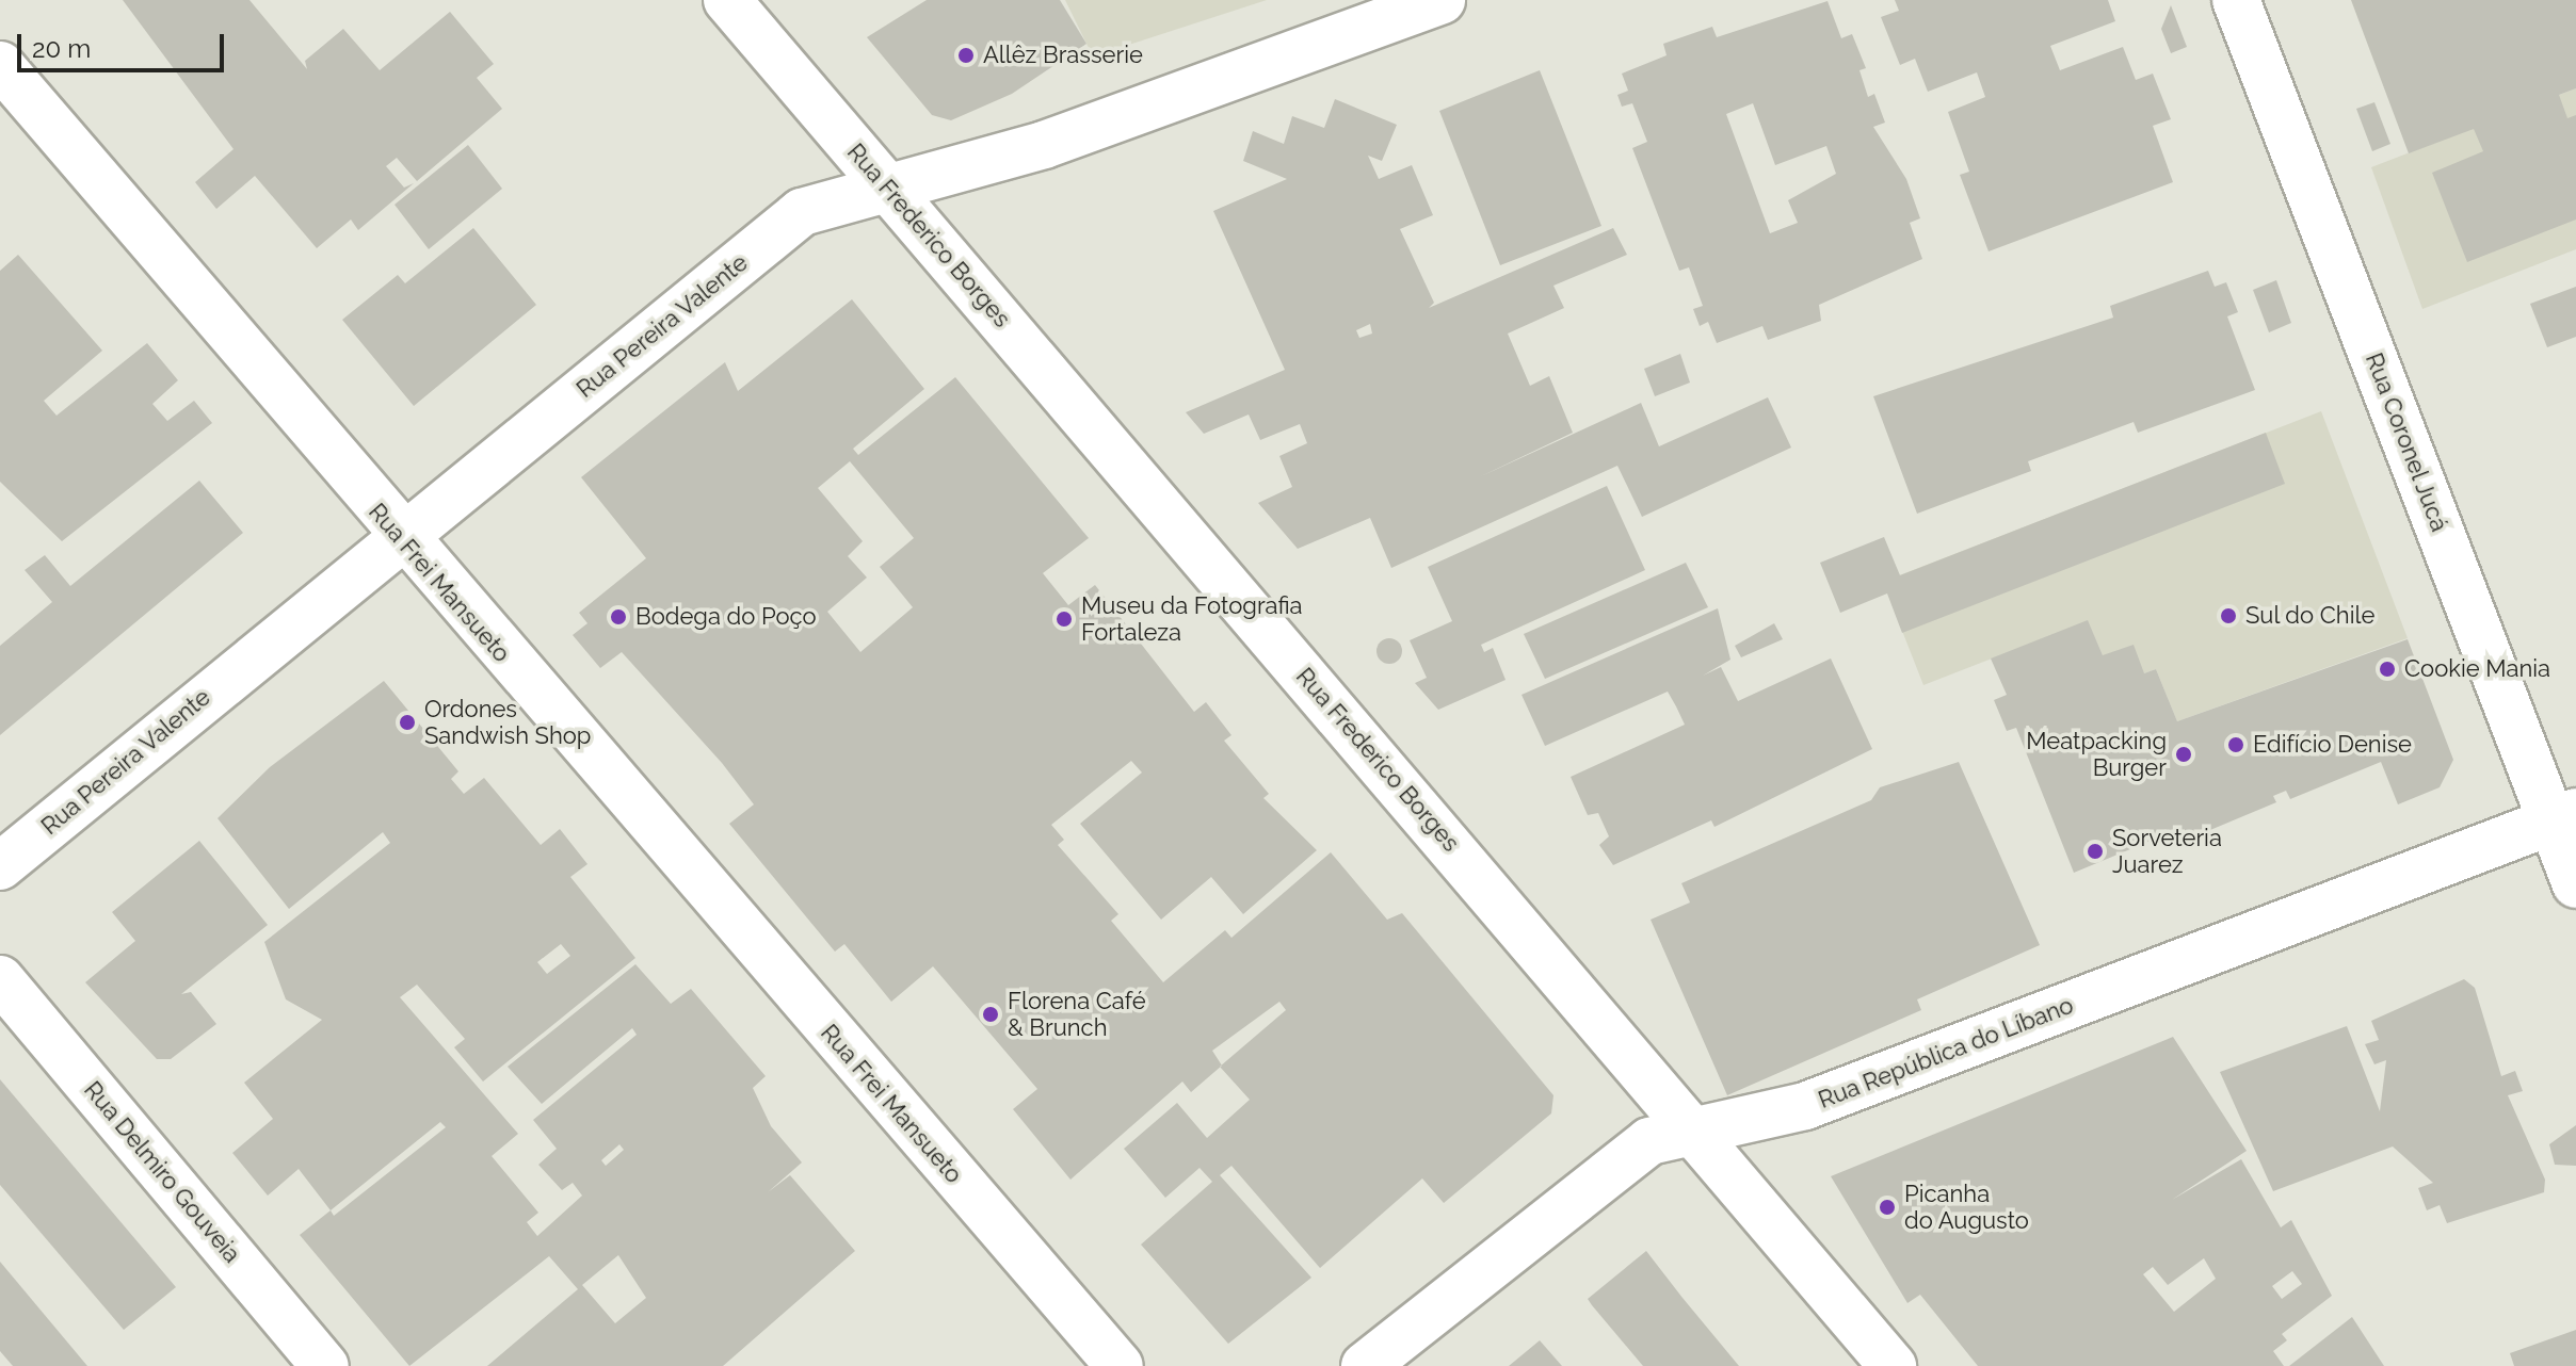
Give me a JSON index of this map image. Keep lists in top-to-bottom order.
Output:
{
  "streets": {
    "street": [
      "Rua Frederico Borges",
      "Rua Pereira Valente",
      "Rua Coronel Jucá",
      "Rua Frei Mansueto",
      "Rua República do Líbano",
      "Rua Delmiro Gouveia"
    ]
  },
  "crossings": [
    ["Rua Frederico Borges", "Rua Pereira Valente"],
    ["Rua Frederico Borges", "Rua República do Líbano"],
    ["Rua Pereira Valente", "Rua Frei Mansueto"],
    ["Rua Coronel Jucá", "Rua República do Líbano"]
  ],
  "places": [
    "Allêz Brasserie",
    "Sul do Chile",
    "Bodega do Poço",
    "Museu da Fotografia Fortaleza",
    "Cookie Mania",
    "Ordones Sandwish Shop",
    "Edifício Denise",
    "Meatpacking Burger",
    "Sorveteria Juarez",
    "Florena Café & Brunch",
    "Picanha do Augusto"
  ],
  "scale_bar": "20 m"
}
